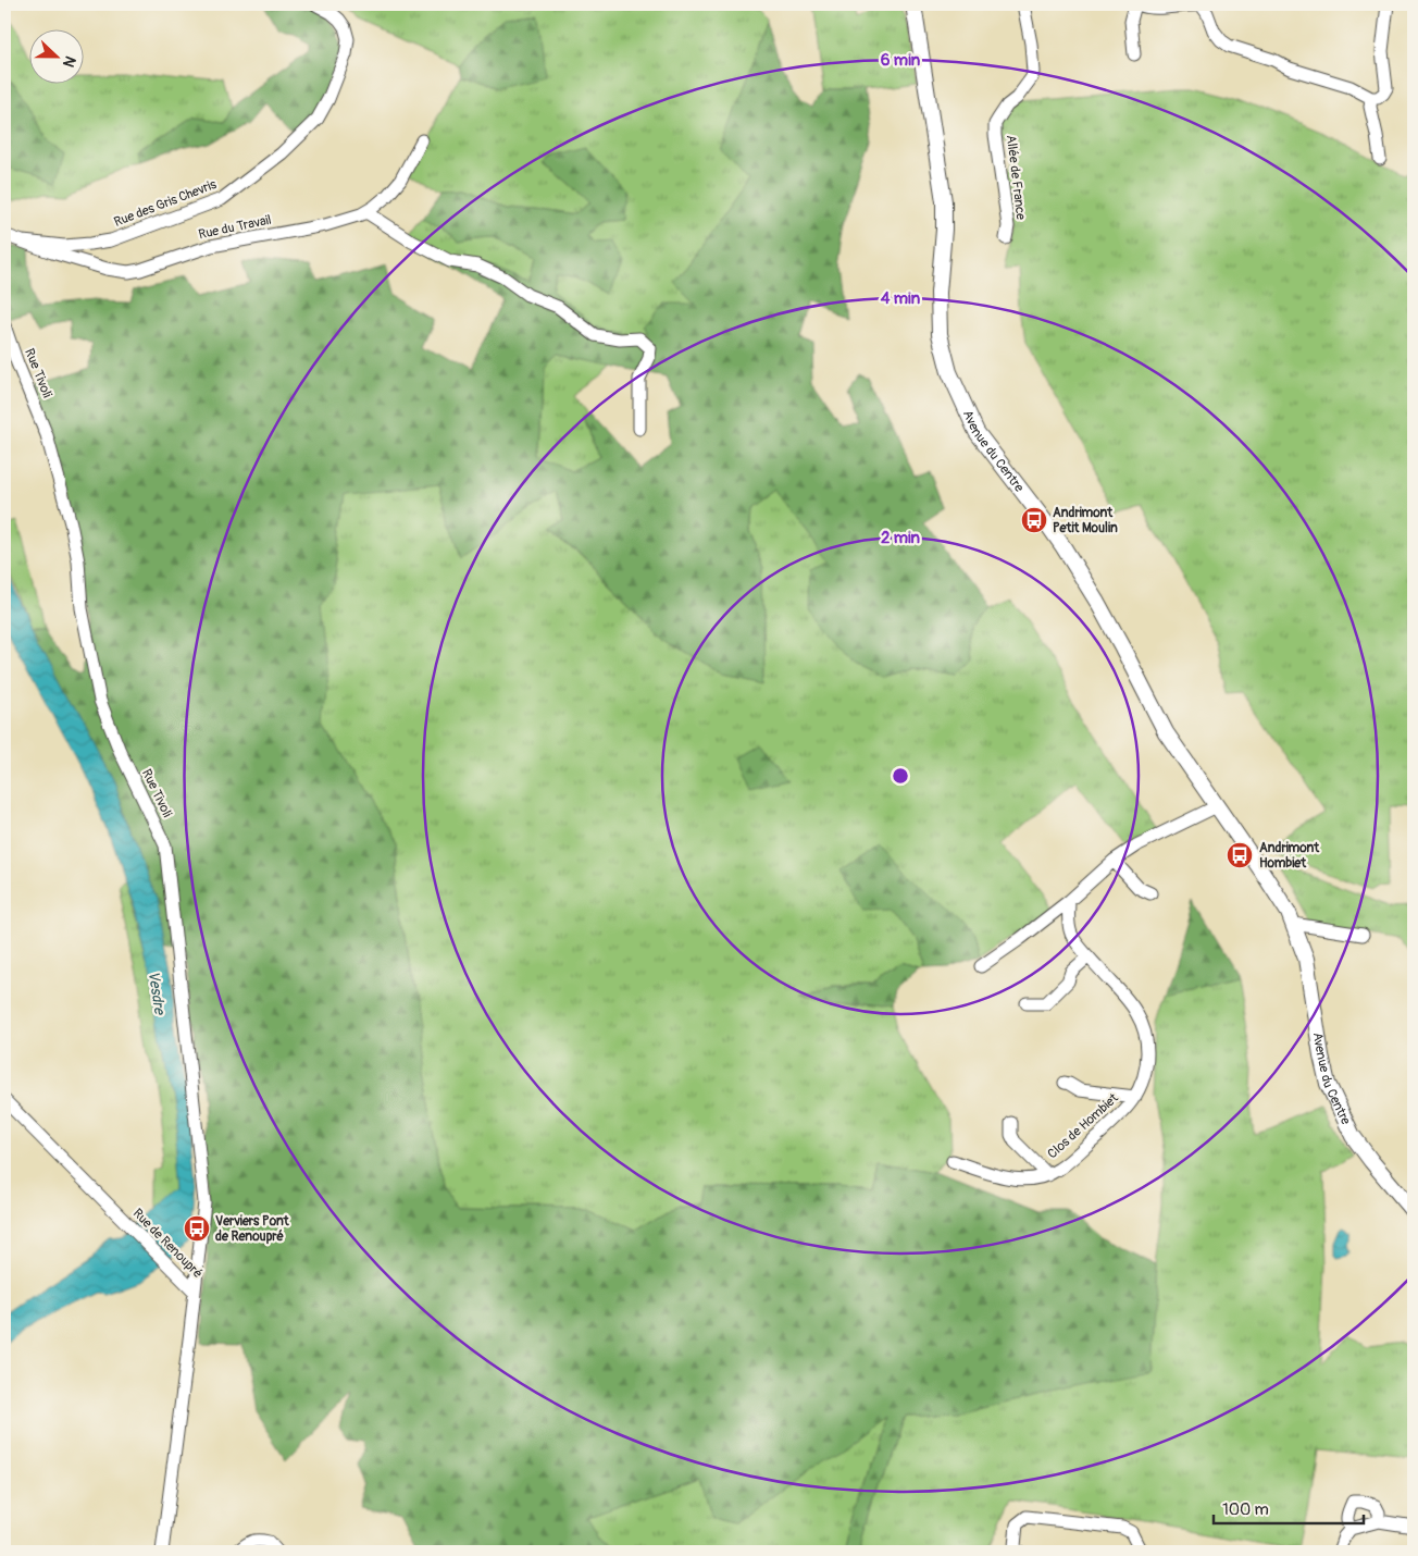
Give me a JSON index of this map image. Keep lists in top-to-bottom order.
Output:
{
  "streets": {
    "street": [
      "Allée de France",
      "Rue des Gris Chevris",
      "Rue du Travail",
      "Rue Tivoli",
      "Avenue du Centre",
      "Clos de Hombiet",
      "Rue de Renoupré"
    ]
  },
  "crossings": [
    ["Rue des Gris Chevris", "Rue du Travail"],
    ["Rue Tivoli", "Rue de Renoupré"]
  ],
  "water": ["Vesdre"],
  "places": {
    "bus stop": ["Andrimont Petit Moulin", "Andrimont Hombiet", "Verviers Pont de Renoupré"]
  },
  "scale_bar": "100 m",
  "north": "right",
  "rings": ["6 min", "4 min", "2 min"]
}
